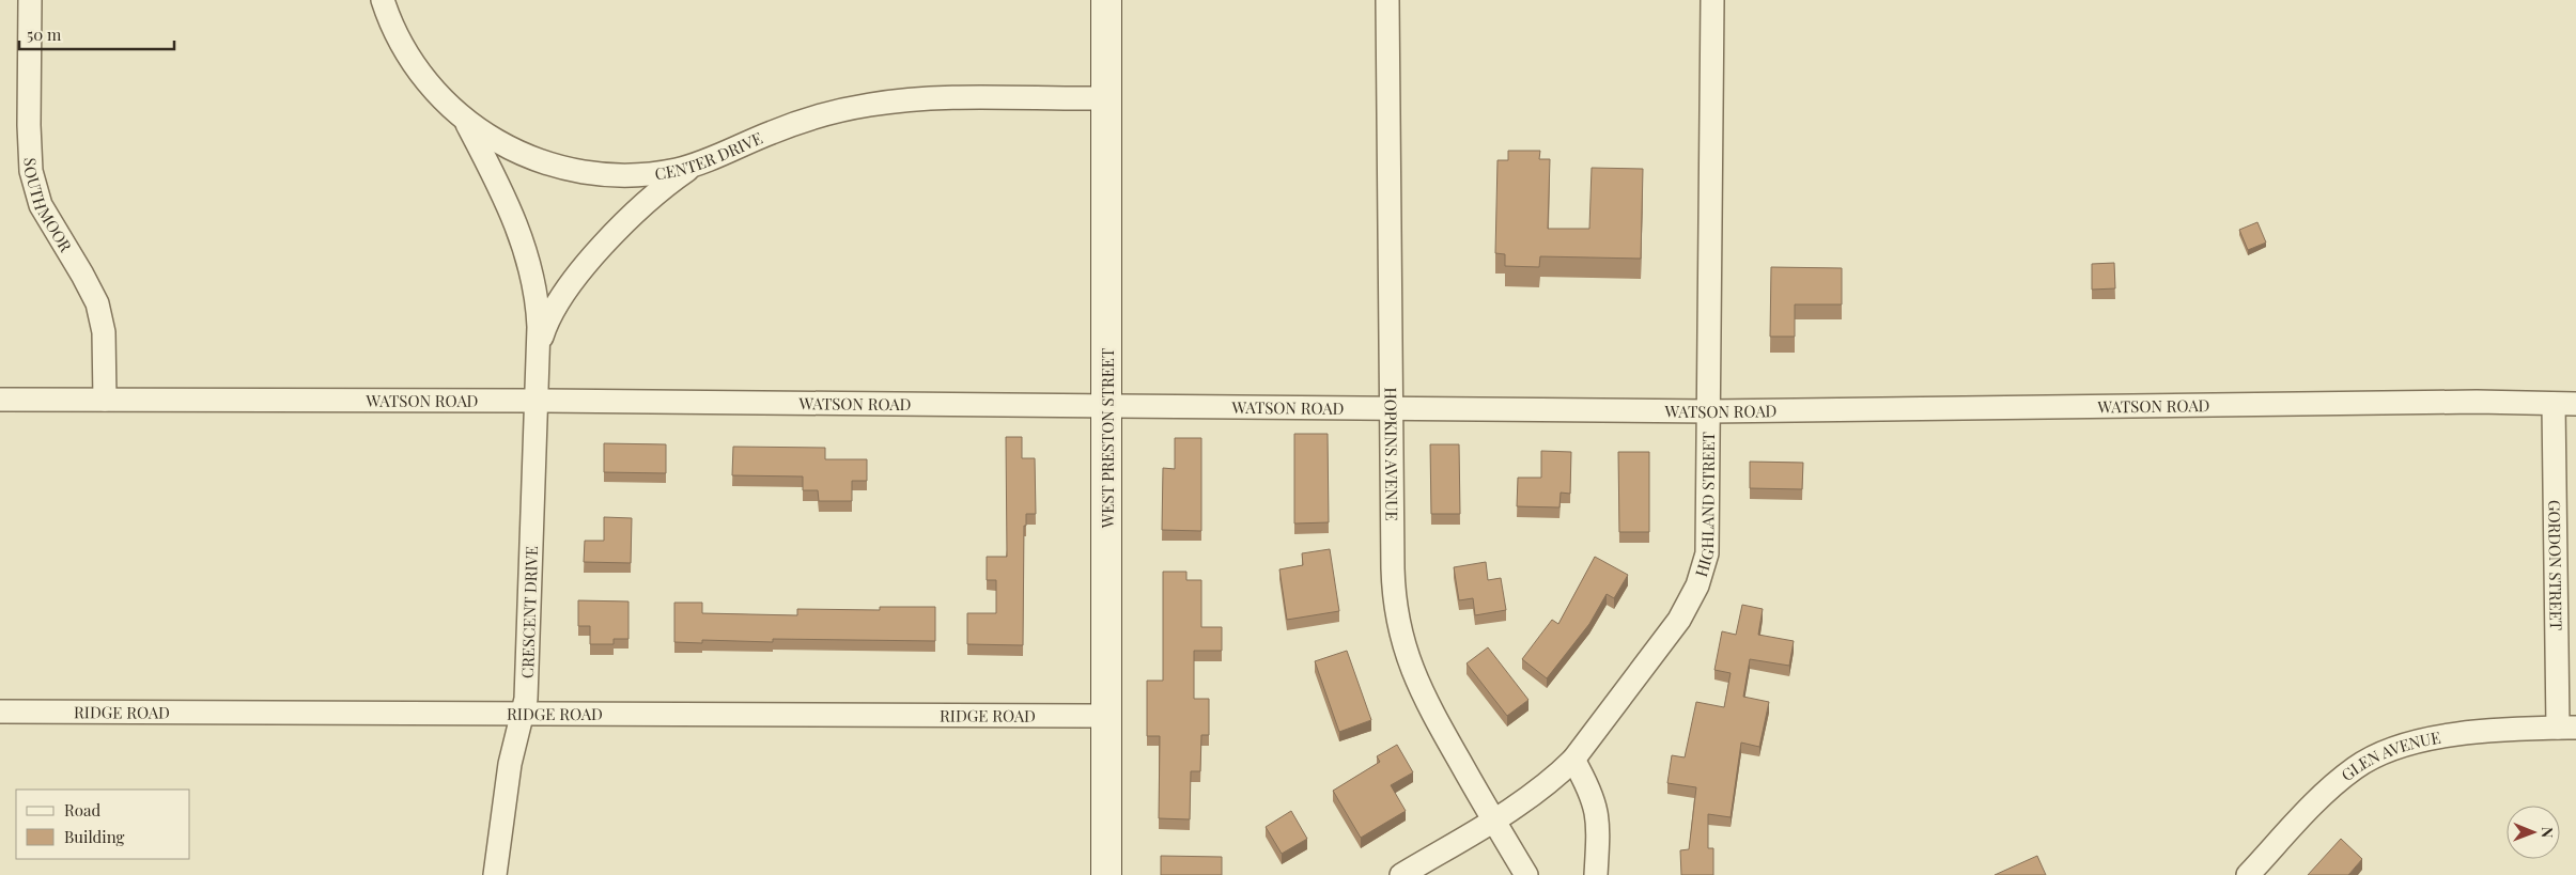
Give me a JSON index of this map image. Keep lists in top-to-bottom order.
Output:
{
  "streets": {
    "street": [
      "CENTER DRIVE",
      "SOUTHMOOR",
      "WATSON ROAD",
      "WEST PRESTON STREET",
      "HOPKINS AVENUE",
      "HIGHLAND STREET",
      "GORDON STREET",
      "CRESCENT DRIVE",
      "RIDGE ROAD",
      "GLEN AVENUE"
    ]
  },
  "crossings": [
    ["CENTER DRIVE", "WEST PRESTON STREET"],
    ["CENTER DRIVE", "CRESCENT DRIVE"],
    ["SOUTHMOOR", "WATSON ROAD"],
    ["WATSON ROAD", "WEST PRESTON STREET"],
    ["WATSON ROAD", "HOPKINS AVENUE"],
    ["WATSON ROAD", "HIGHLAND STREET"],
    ["WATSON ROAD", "GORDON STREET"],
    ["WATSON ROAD", "CRESCENT DRIVE"],
    ["WEST PRESTON STREET", "RIDGE ROAD"],
    ["HOPKINS AVENUE", "HIGHLAND STREET"],
    ["GORDON STREET", "GLEN AVENUE"],
    ["CRESCENT DRIVE", "RIDGE ROAD"]
  ],
  "legend": ["Road", "Building"],
  "scale_bar": "50 m",
  "north": "right"
}
